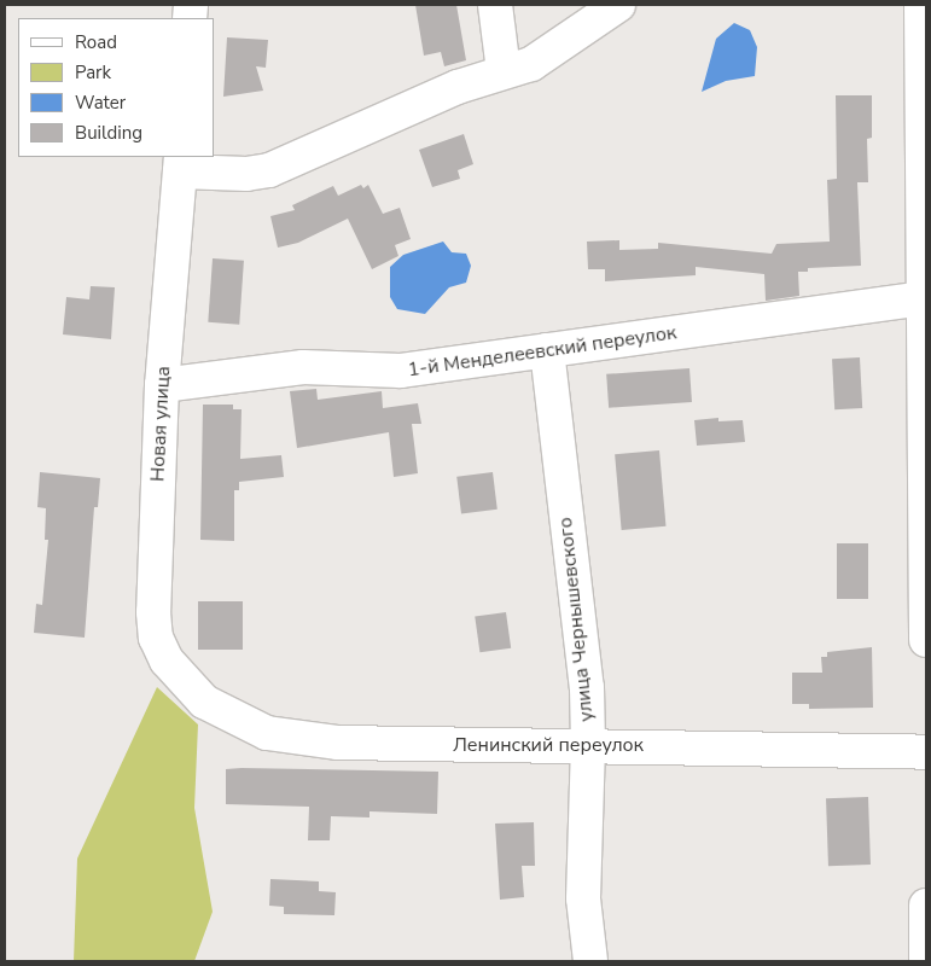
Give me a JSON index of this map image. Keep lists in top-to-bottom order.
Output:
{
  "streets": {
    "street": [
      "1-й Менделеевский переулок",
      "Новая улица",
      "улица Чернышевского",
      "Ленинский переулок"
    ]
  },
  "crossings": [
    ["1-й Менделеевский переулок", "Новая улица"],
    ["1-й Менделеевский переулок", "улица Чернышевского"],
    ["Новая улица", "Ленинский переулок"],
    ["улица Чернышевского", "Ленинский переулок"]
  ],
  "legend": [
    "Road",
    "Park",
    "Water",
    "Building"
  ]
}
